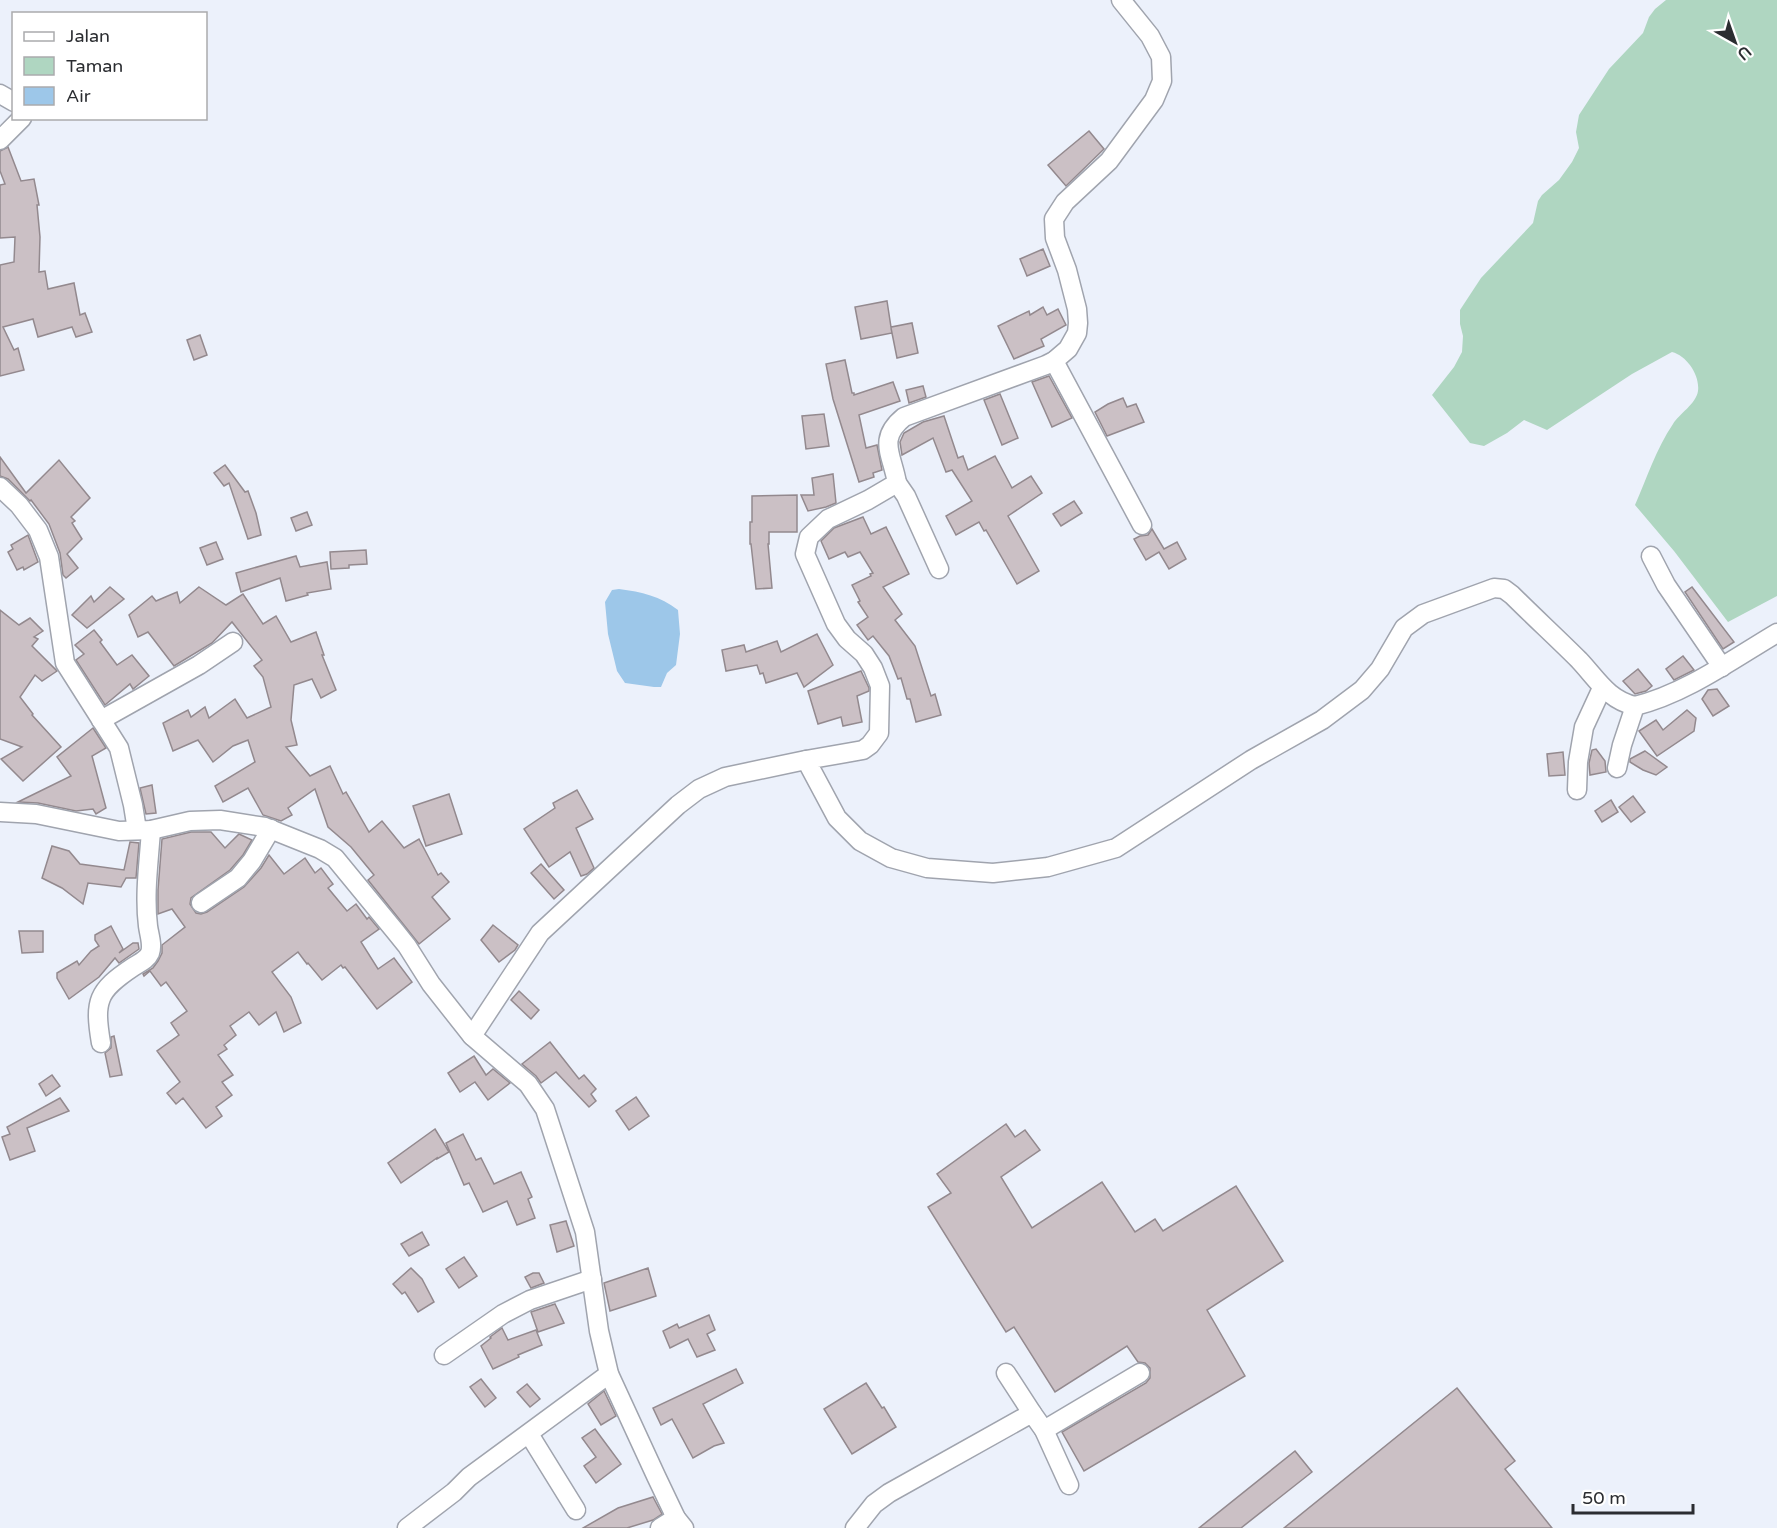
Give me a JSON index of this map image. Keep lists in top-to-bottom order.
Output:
{
  "legend": ["Jalan", "Taman", "Air"],
  "scale_bar": "50 m",
  "north": "bottom right"
}
